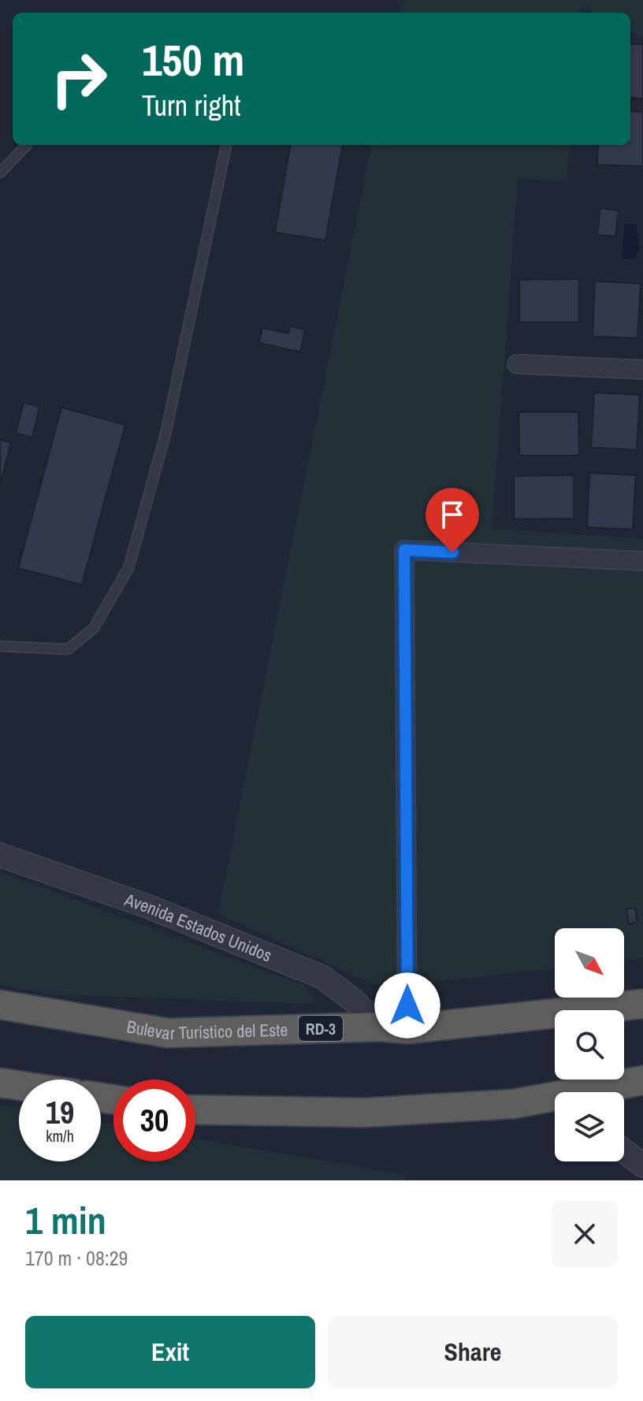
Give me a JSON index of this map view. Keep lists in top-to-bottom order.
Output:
{
  "streets": {
    "highway": ["Bulevar Turístico del Este", "RD-3"],
    "street": ["Avenida Estados Unidos"]
  },
  "crossings": [
    ["Avenida Estados Unidos", "Bulevar Turístico del Este"]
  ],
  "north": "bottom right",
  "page": {
    "turn": ["150 m", "Turn right"],
    "speed": "19 km/h",
    "limit": "30",
    "heading": ["1 min", "170 m · 08:29"],
    "buttons": ["Exit", "Share"]
  }
}
